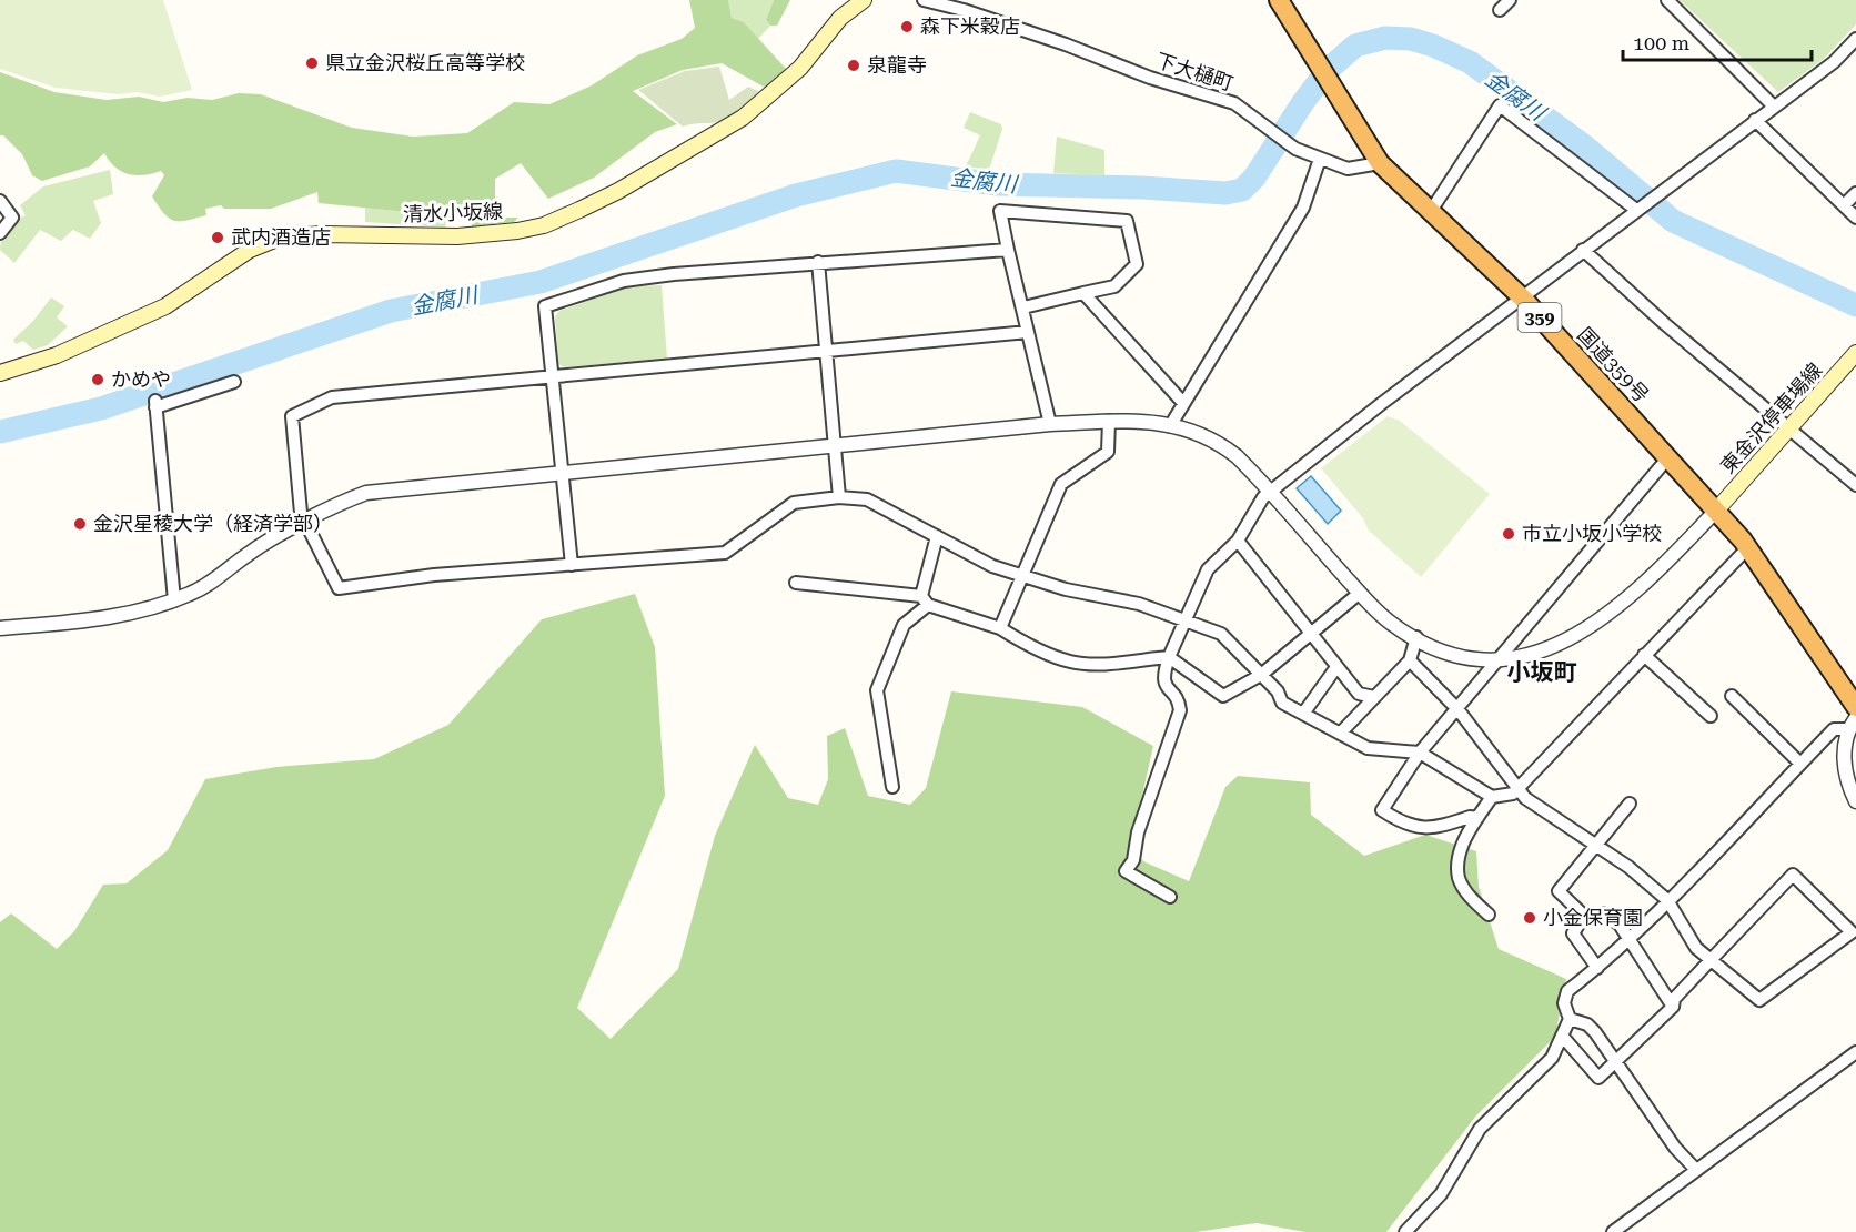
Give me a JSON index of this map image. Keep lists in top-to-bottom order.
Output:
{
  "streets": {
    "highway": ["359", "国道359号"],
    "main road": ["清水小坂線", "東金沢停車場線"],
    "street": ["下大樋町"]
  },
  "crossings": [
    ["下大樋町", "国道359号"],
    ["国道359号", "東金沢停車場線"]
  ],
  "districts": ["小坂町"],
  "water": ["金腐川"],
  "places": [
    "森下米穀店",
    "県立金沢桜丘高等学校",
    "泉龍寺",
    "武内酒造店",
    "かめや",
    "金沢星稜大学（経済学部）",
    "市立小坂小学校",
    "小金保育園"
  ],
  "scale_bar": "100 m"
}
